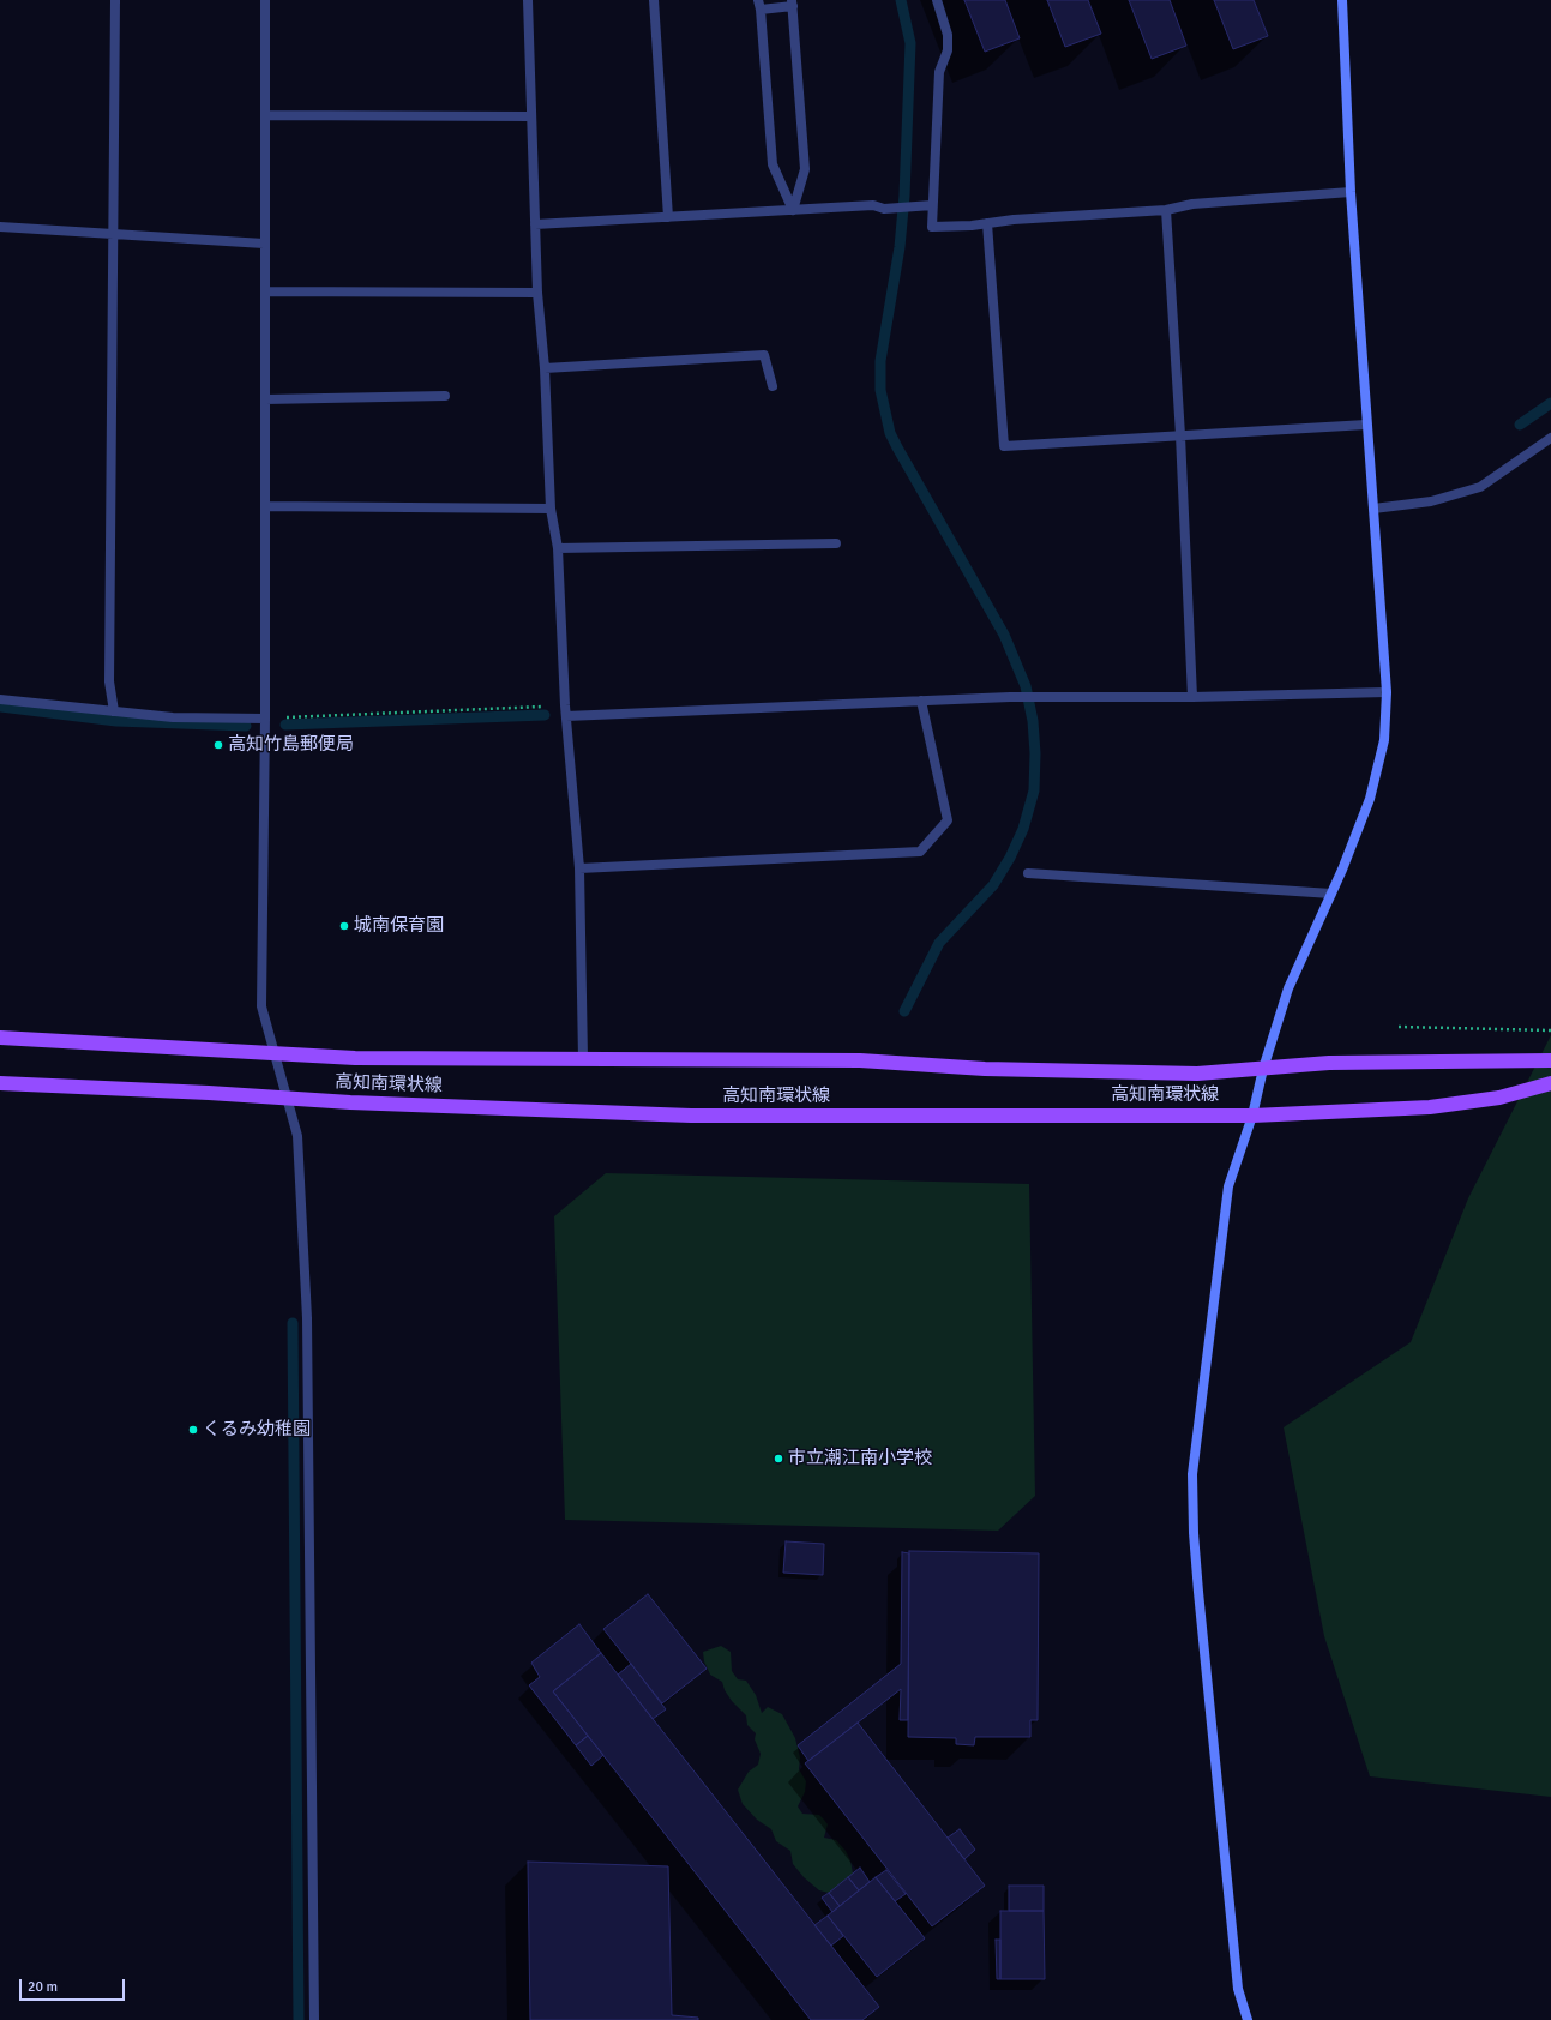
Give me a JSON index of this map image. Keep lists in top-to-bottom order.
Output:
{
  "streets": {
    "main road": ["高知南環状線"]
  },
  "places": [
    "高知竹島郵便局",
    "城南保育園",
    "くるみ幼稚園",
    "市立潮江南小学校"
  ],
  "scale_bar": "20 m"
}
